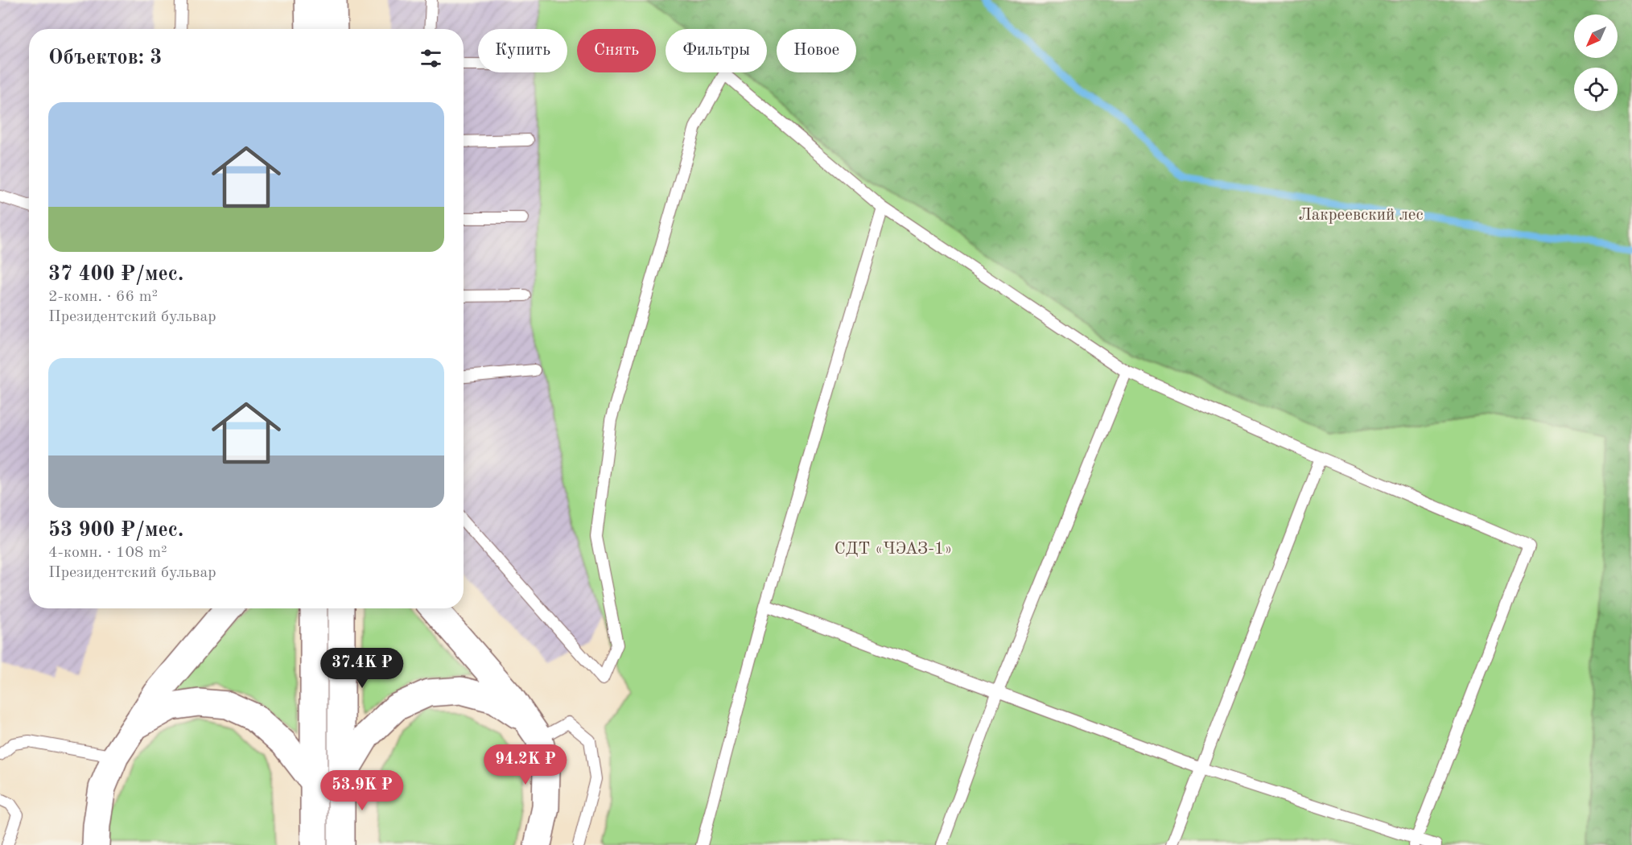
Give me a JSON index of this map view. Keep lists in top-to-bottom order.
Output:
{
  "parks": ["Лакреевский лес", "СДТ «ЧЭАЗ-1»"],
  "north": "bottom left",
  "page": {
    "chip": [
      "Купить",
      "Снять",
      "Фильтры",
      "Новое"
    ],
    "heading": "Объектов: 3",
    "list": [
      {
        "name": "37 400 ₽/мес.",
        "note": "2-комн. · 66 m² · Президентский бульвар"
      },
      {
        "name": "53 900 ₽/мес.",
        "note": "4-комн. · 108 m² · Президентский бульвар"
      }
    ],
    "price": ["37.4K ₽", "94.2K ₽", "53.9K ₽"]
  }
}
